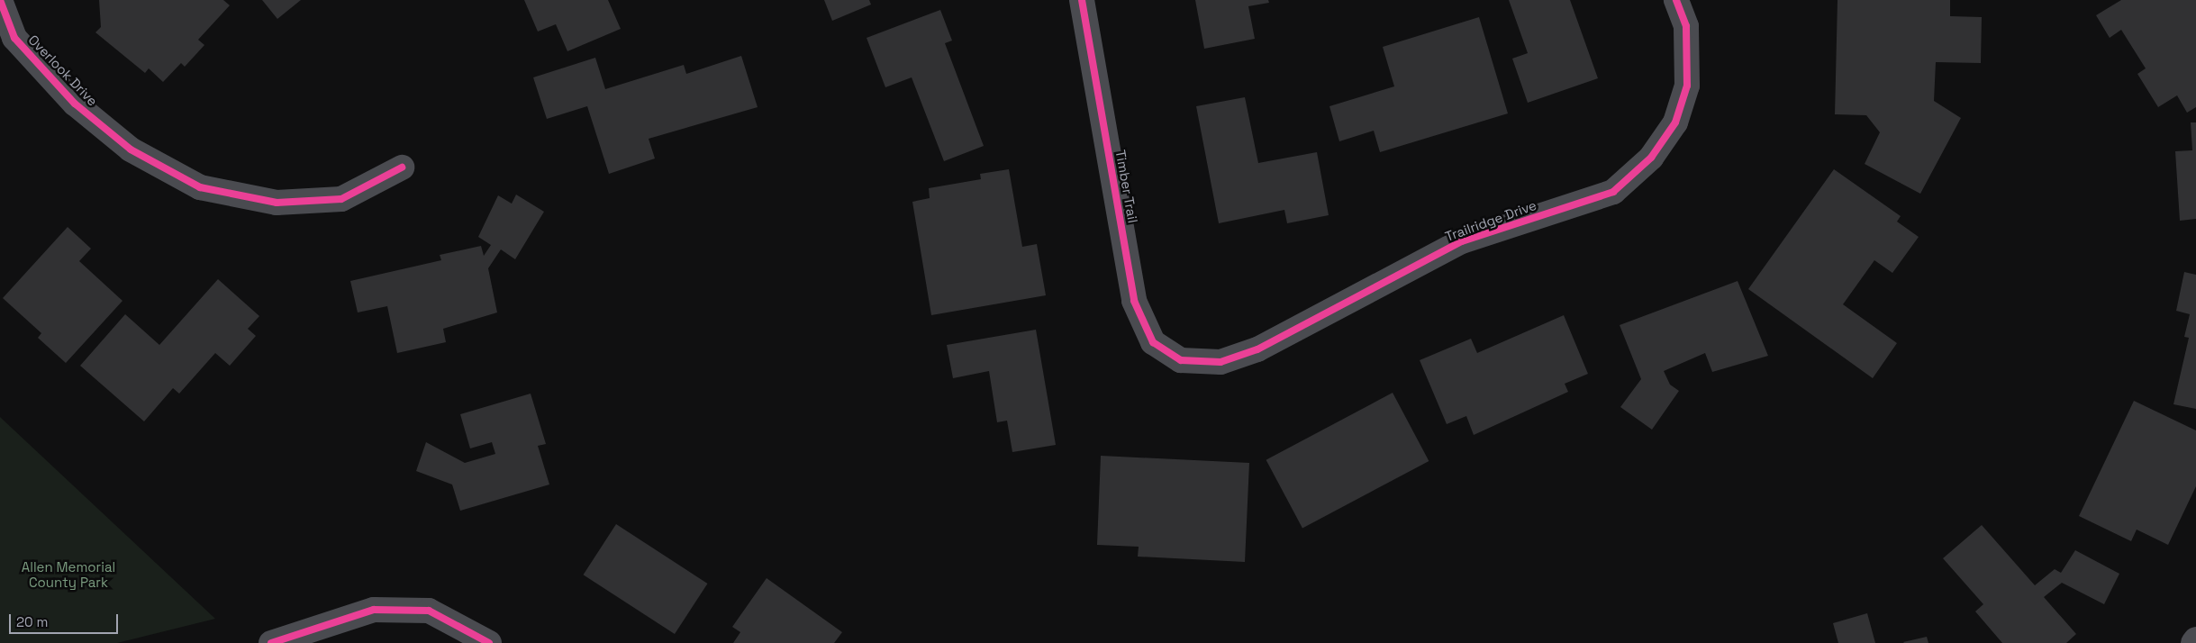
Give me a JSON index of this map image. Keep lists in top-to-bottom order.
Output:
{
  "streets": {
    "street": ["Overlook Drive", "Timber Trail", "Trailridge Drive"]
  },
  "crossings": [
    ["Timber Trail", "Trailridge Drive"]
  ],
  "parks": ["Allen Memorial County Park"],
  "scale_bar": "20 m"
}
